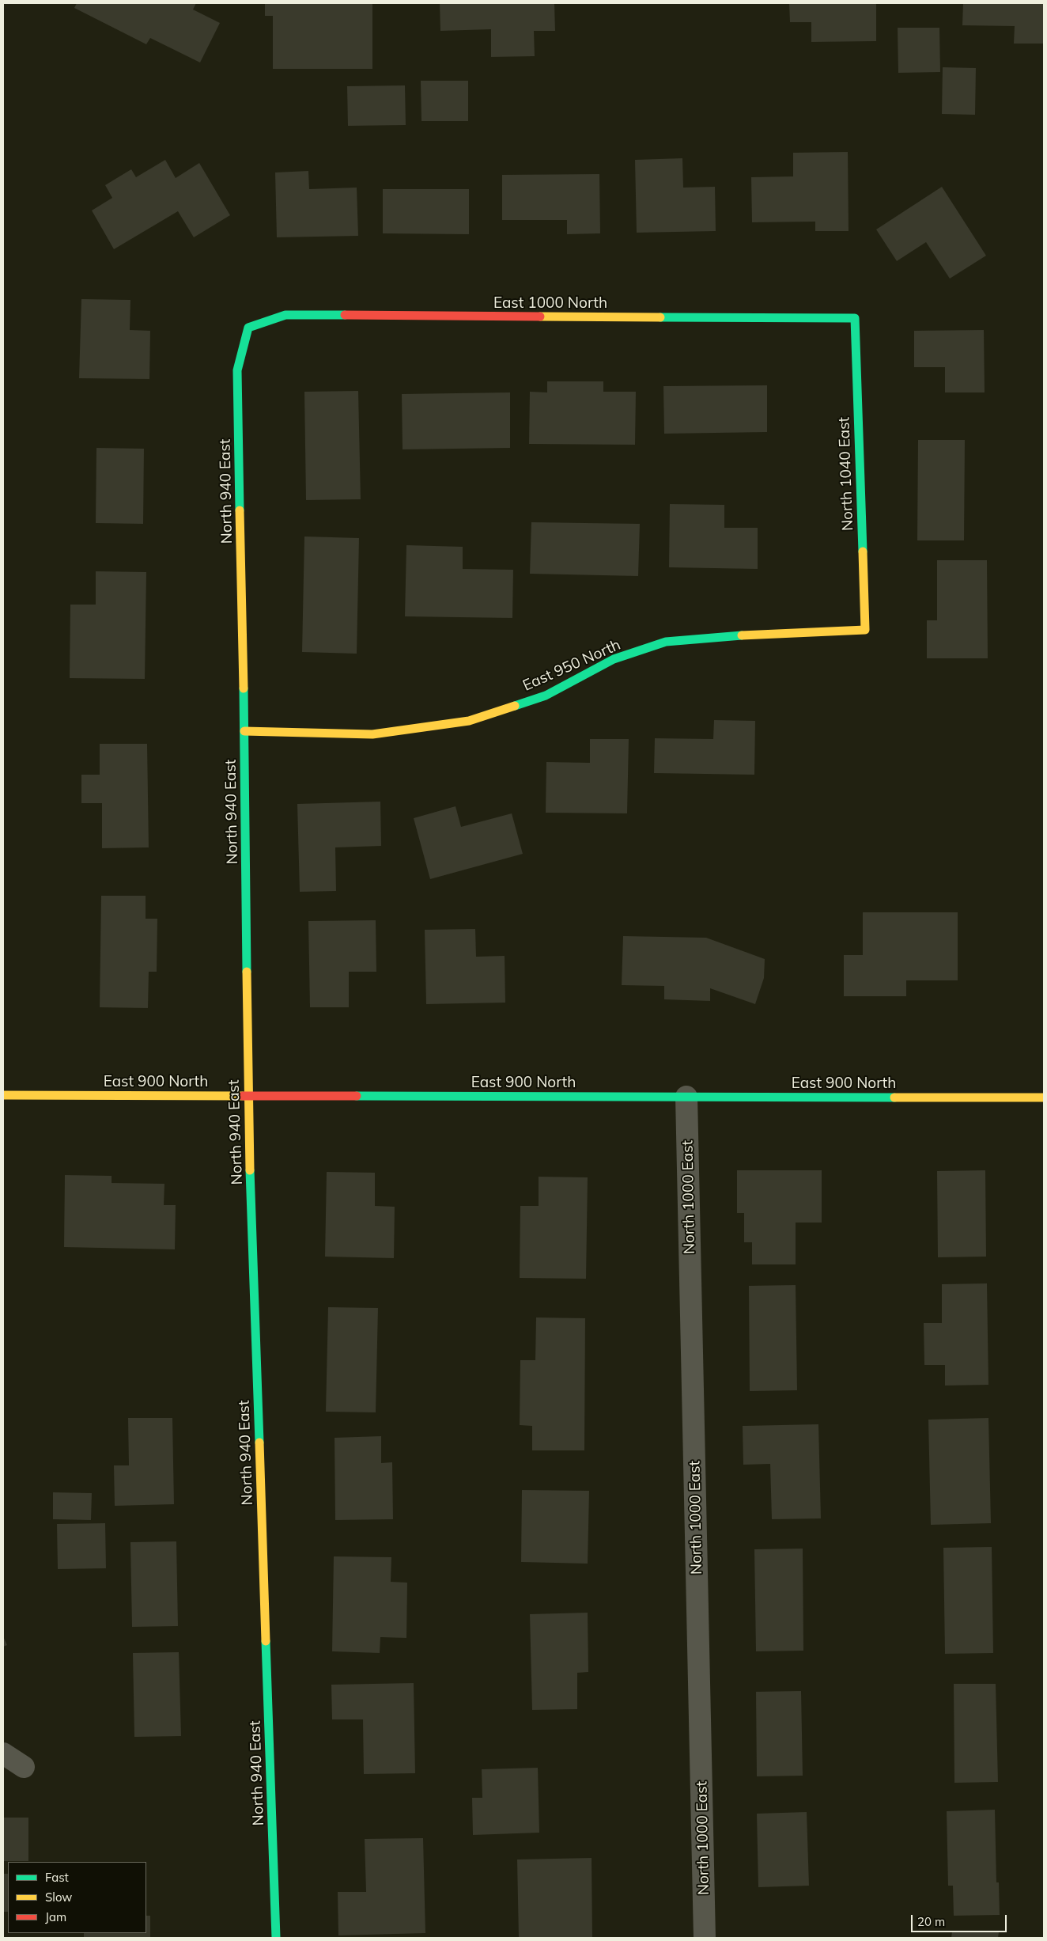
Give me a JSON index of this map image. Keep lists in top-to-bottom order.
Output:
{
  "streets": {
    "street": [
      "East 1000 North",
      "North 1040 East",
      "North 940 East",
      "East 950 North",
      "East 900 North",
      "North 1000 East"
    ]
  },
  "crossings": [
    ["East 1000 North", "North 1040 East"],
    ["East 1000 North", "North 940 East"],
    ["North 1040 East", "East 950 North"],
    ["North 940 East", "East 950 North"],
    ["North 940 East", "East 900 North"],
    ["East 900 North", "North 1000 East"]
  ],
  "legend": ["Fast", "Slow", "Jam"],
  "scale_bar": "20 m"
}
